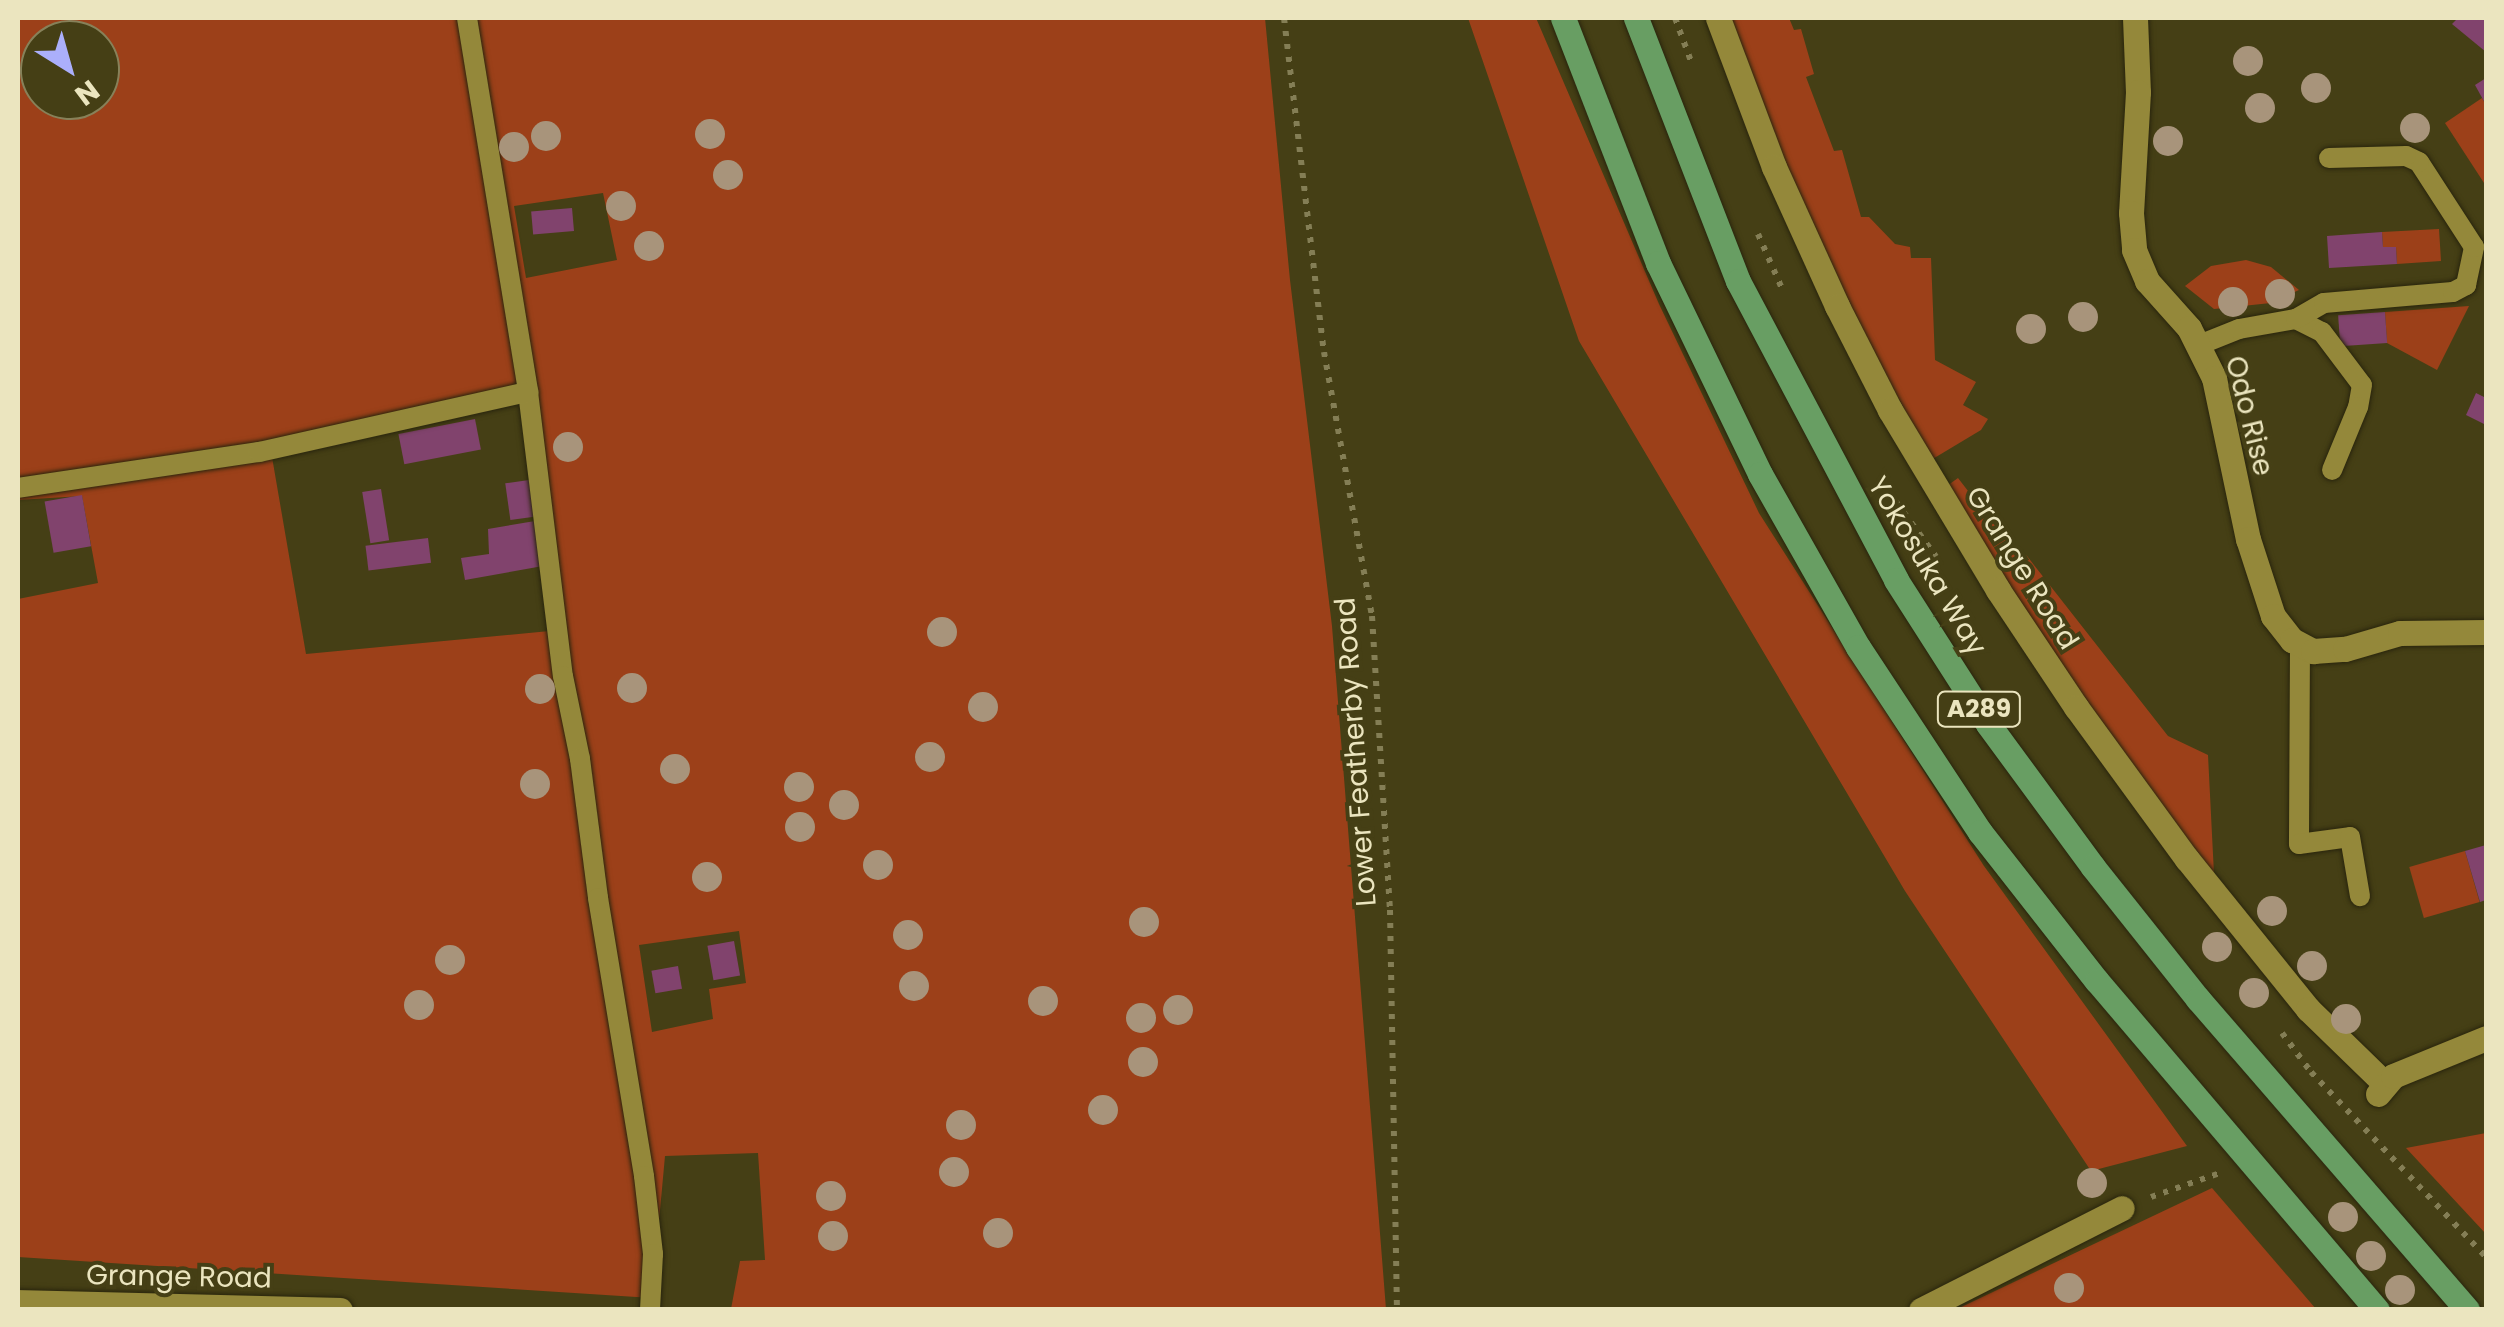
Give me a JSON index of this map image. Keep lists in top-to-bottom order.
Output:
{
  "streets": {
    "main road": ["Yokosuka Way", "A289"],
    "street": ["Odo Rise", "Grange Road"],
    "path": ["Lower Featherby Road"]
  },
  "north": "bottom right"
}
